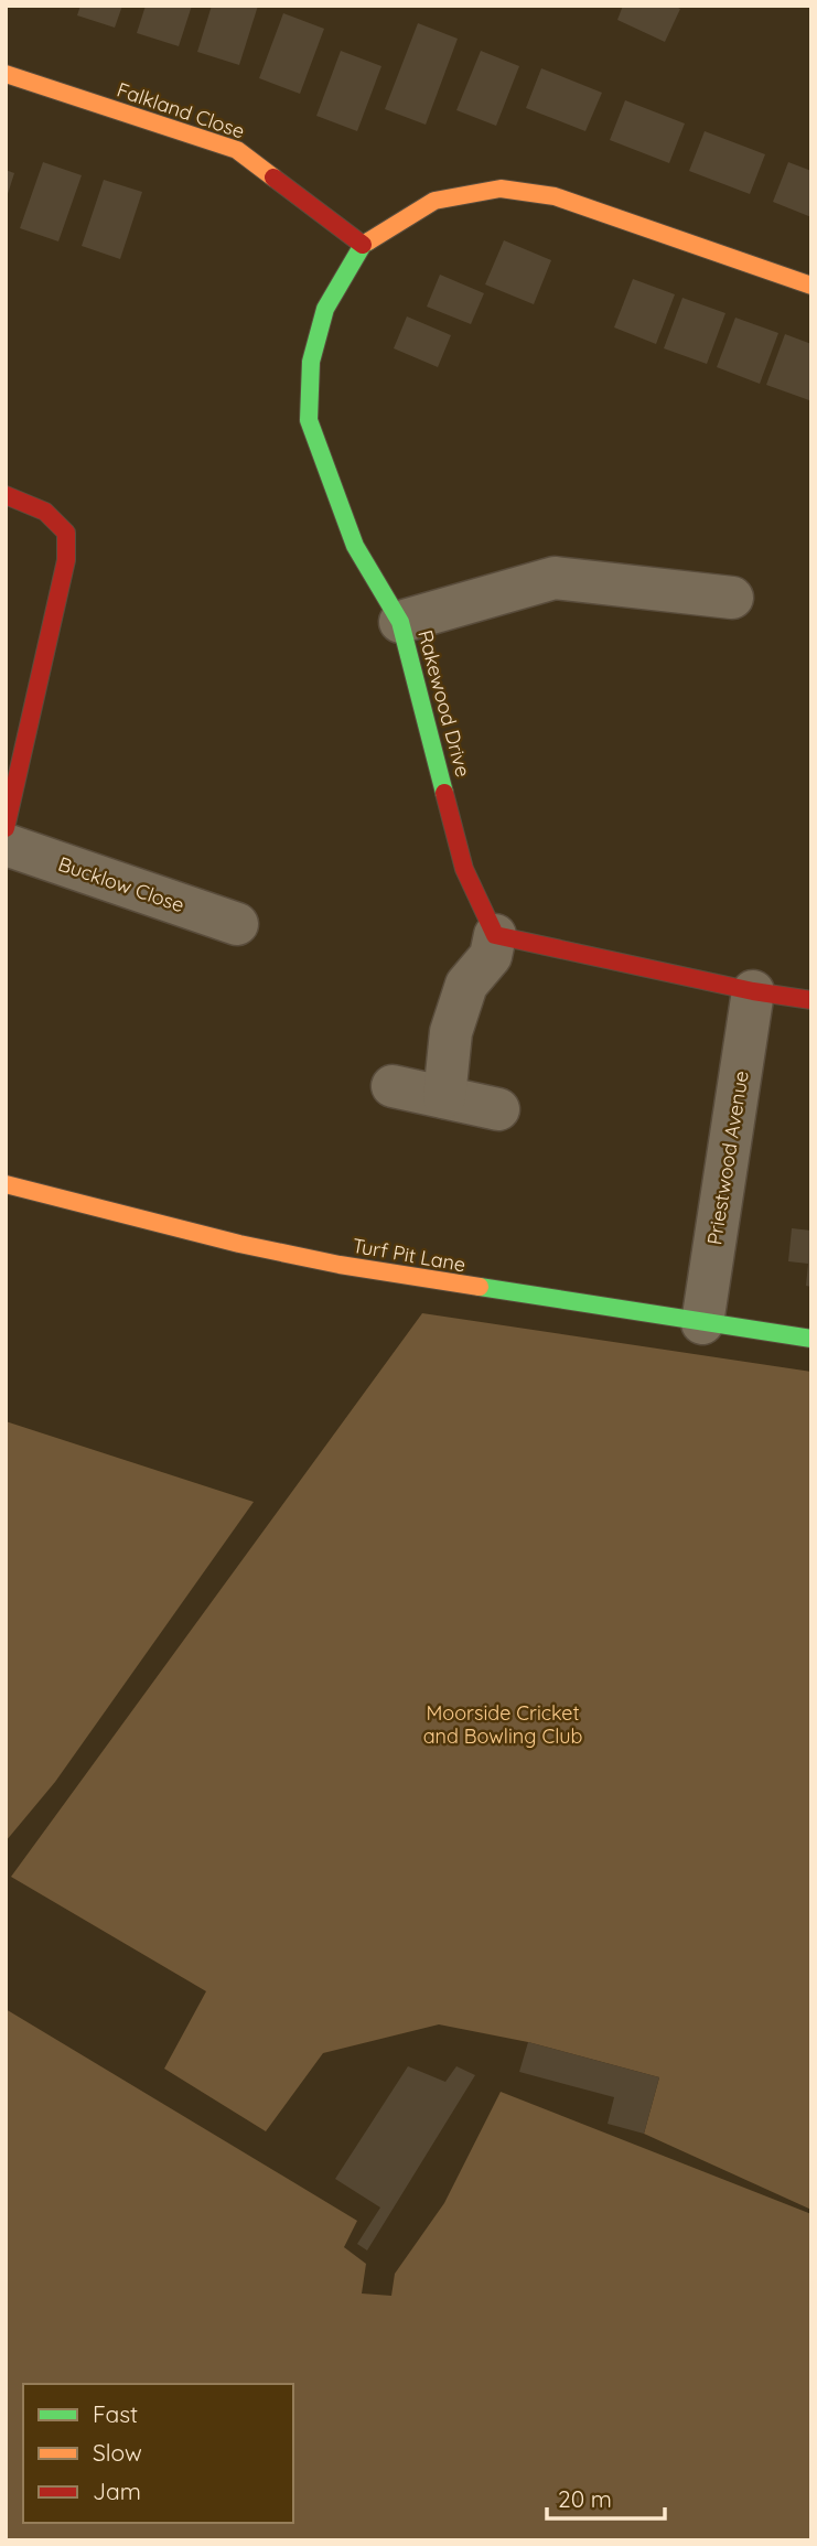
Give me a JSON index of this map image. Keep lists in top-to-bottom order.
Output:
{
  "streets": {
    "street": [
      "Falkland Close",
      "Rakewood Drive",
      "Bucklow Close",
      "Priestwood Avenue",
      "Turf Pit Lane"
    ]
  },
  "crossings": [
    ["Falkland Close", "Rakewood Drive"],
    ["Priestwood Avenue", "Turf Pit Lane"]
  ],
  "parks": ["Moorside Cricket and Bowling Club"],
  "legend": ["Fast", "Slow", "Jam"],
  "scale_bar": "20 m"
}
